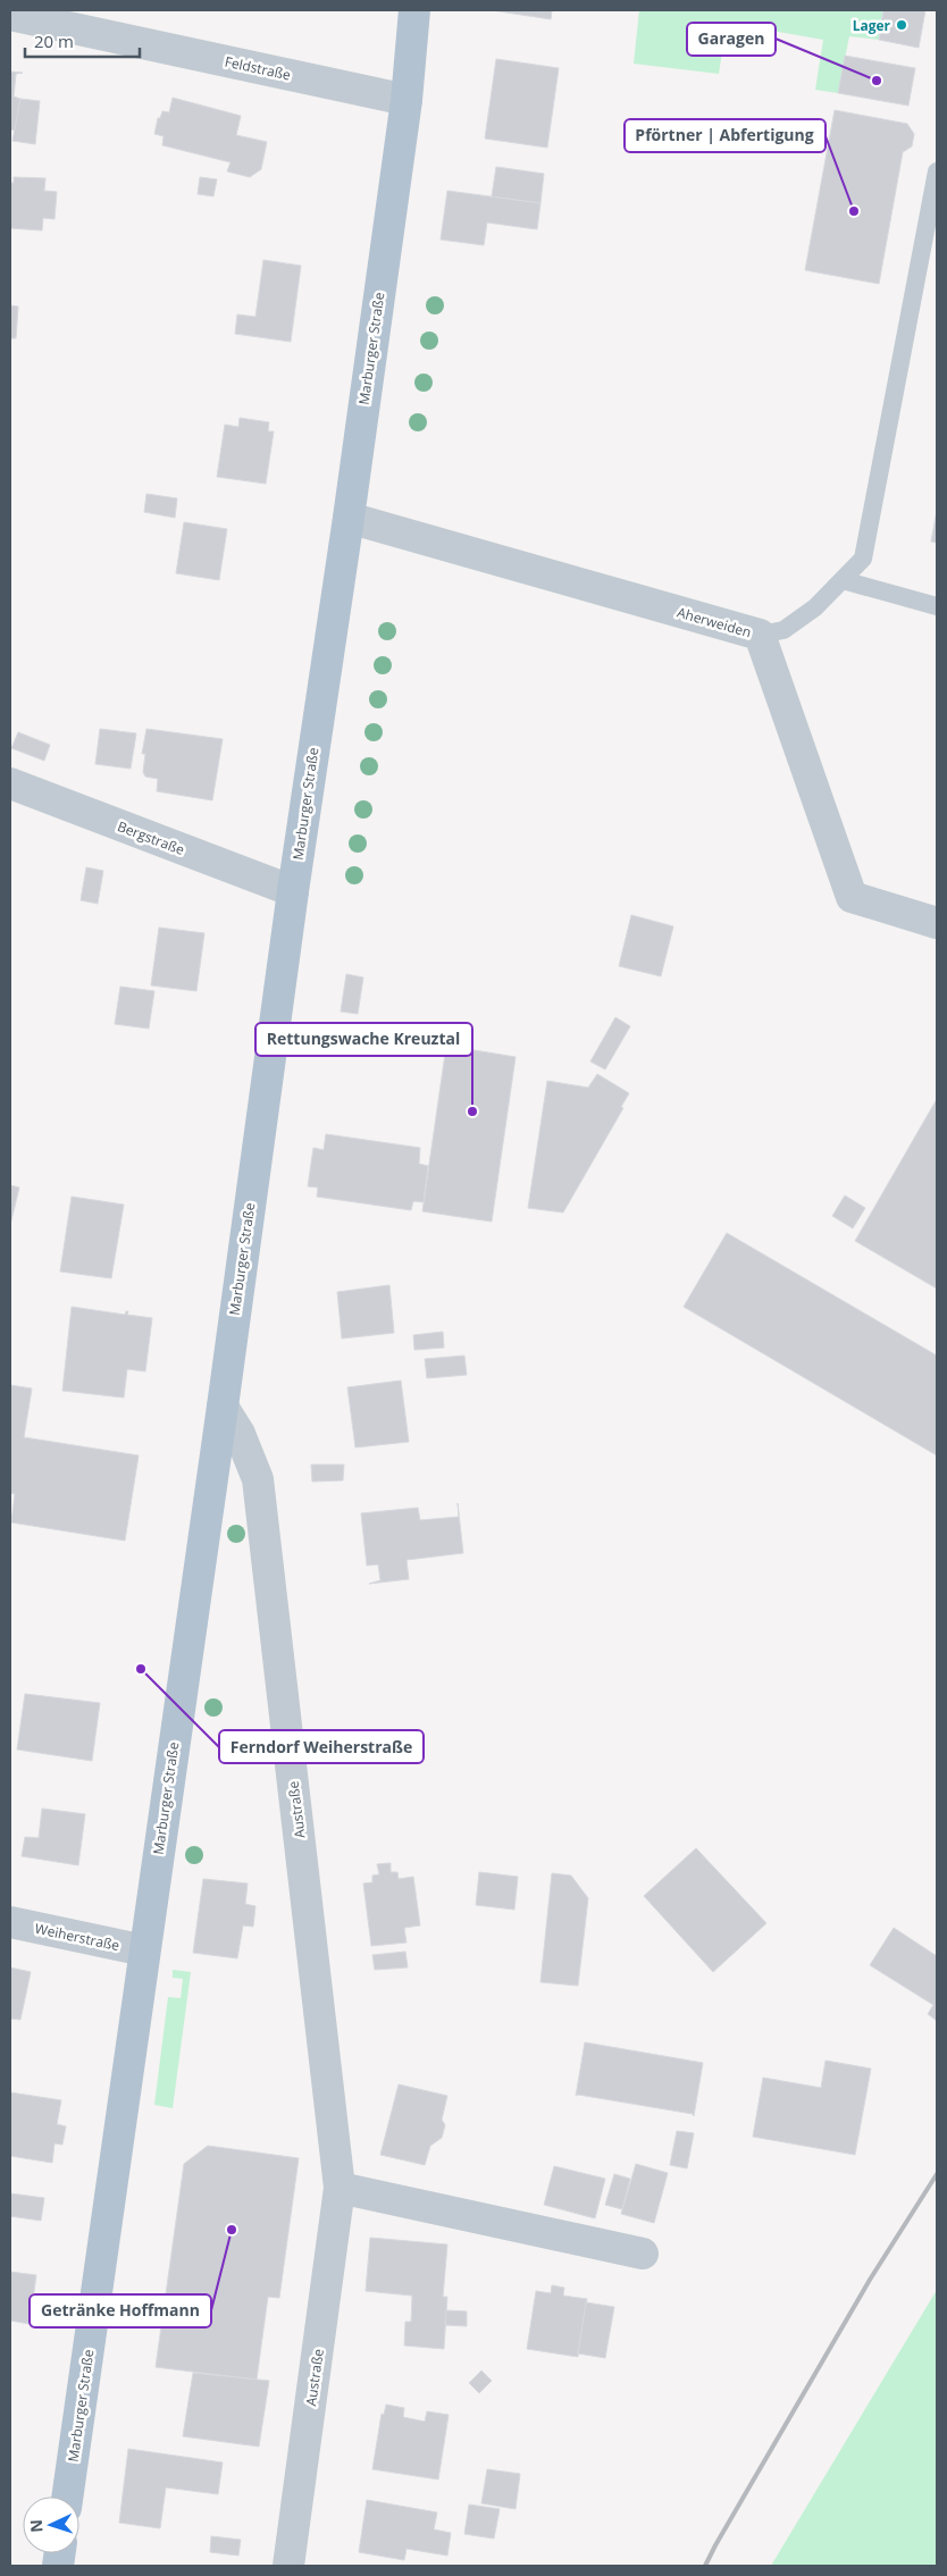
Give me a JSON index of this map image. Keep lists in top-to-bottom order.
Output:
{
  "streets": {
    "main road": ["Marburger Straße"],
    "street": [
      "Feldstraße",
      "Aherweiden",
      "Bergstraße",
      "Austraße",
      "Weiherstraße"
    ]
  },
  "crossings": [
    ["Feldstraße", "Marburger Straße"],
    ["Marburger Straße", "Aherweiden"],
    ["Marburger Straße", "Bergstraße"],
    ["Marburger Straße", "Austraße"],
    ["Marburger Straße", "Weiherstraße"]
  ],
  "places": [
    "Lager",
    "Garagen",
    "Pförtner | Abfertigung",
    "Rettungswache Kreuztal",
    "Ferndorf Weiherstraße",
    "Getränke Hoffmann"
  ],
  "scale_bar": "20 m",
  "north": "left"
}
